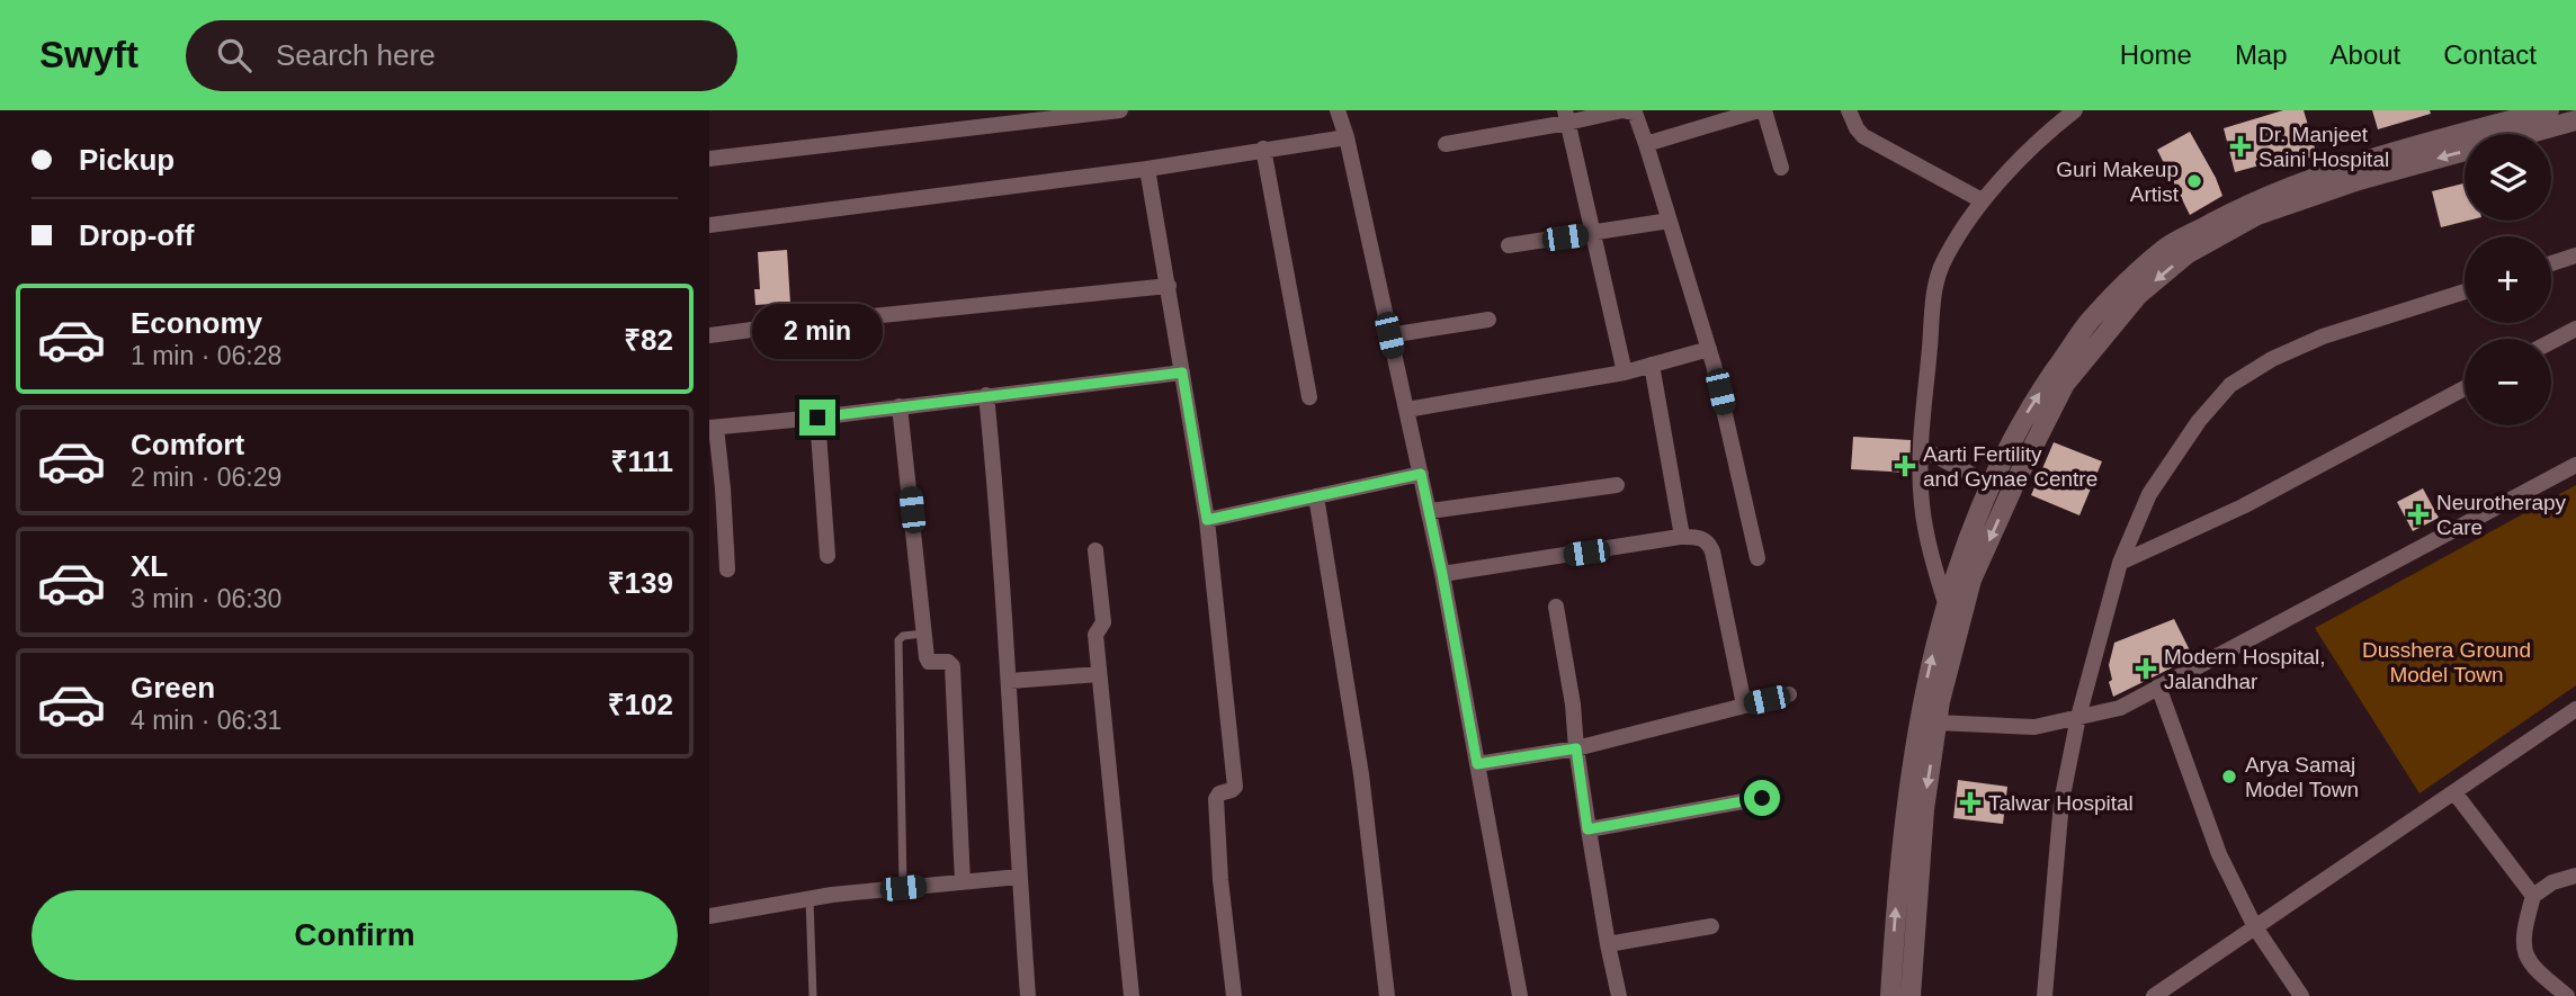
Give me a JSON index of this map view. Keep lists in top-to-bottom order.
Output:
{
  "parks": ["Dusshera Ground Model Town"],
  "places": {
    "health": [
      "Dr. Manjeet Saini Hospital",
      "Aarti Fertility and Gynae Centre",
      "Neurotherapy Care",
      "Modern Hospital, Jalandhar",
      "Talwar Hospital"
    ],
    "other": ["Guri Makeup Artist", "Arya Samaj Model Town"]
  },
  "page": {
    "header": "Swyft",
    "search": "Search here",
    "nav": [
      "Home",
      "Map",
      "About",
      "Contact"
    ],
    "banner": ["Pickup", "Drop-off"],
    "map_buttons": ["+", "−"],
    "list": [
      {
        "name": "Economy",
        "note": "1 min · 06:28",
        "value": "₹82"
      },
      {
        "name": "Comfort",
        "note": "2 min · 06:29",
        "value": "₹111"
      },
      {
        "name": "XL",
        "note": "3 min · 06:30",
        "value": "₹139"
      },
      {
        "name": "Green",
        "note": "4 min · 06:31",
        "value": "₹102"
      }
    ],
    "bubble": "2 min",
    "buttons": "Confirm"
  }
}
